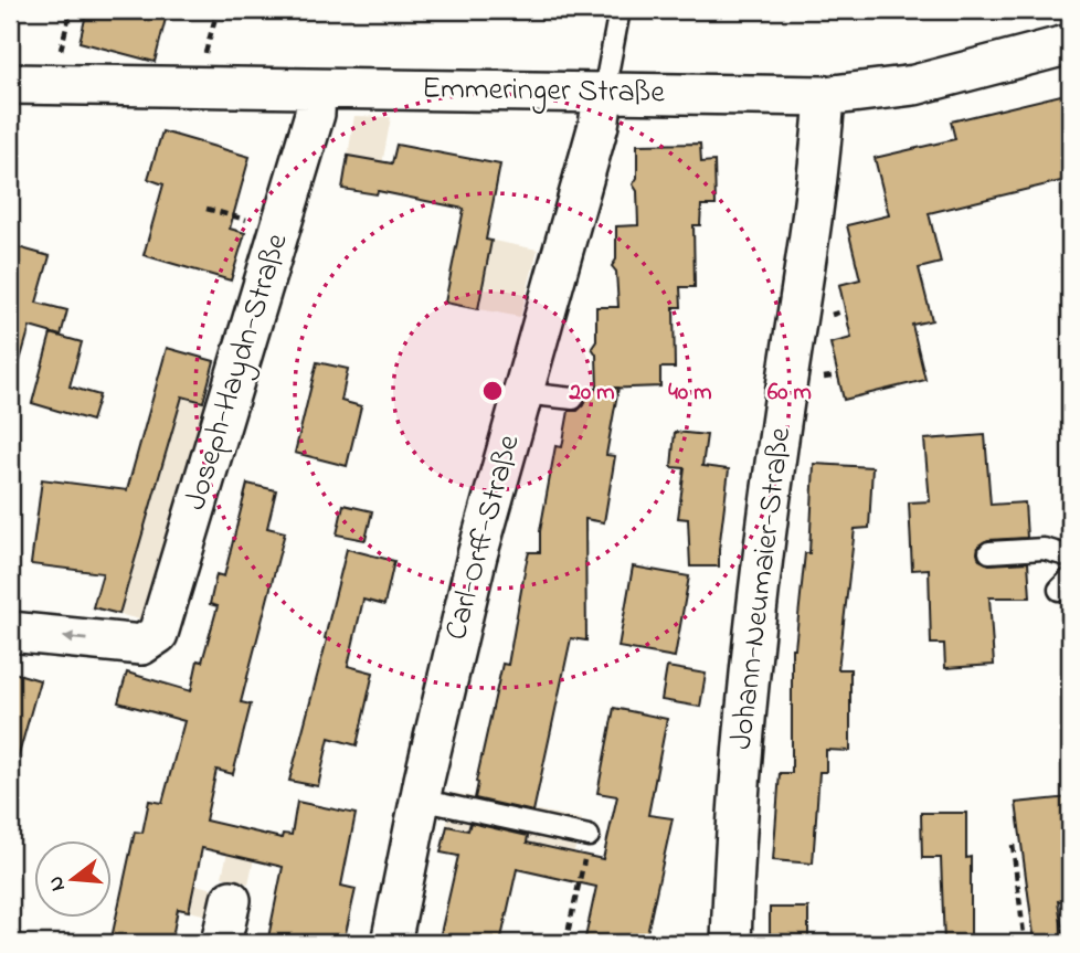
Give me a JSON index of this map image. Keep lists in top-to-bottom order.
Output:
{
  "streets": {
    "street": [
      "Emmeringer Straße",
      "Joseph-Haydn-Straße",
      "Carl-Orff-Straße",
      "Johann-Neumaier-Straße"
    ]
  },
  "crossings": [
    ["Emmeringer Straße", "Joseph-Haydn-Straße"],
    ["Emmeringer Straße", "Carl-Orff-Straße"],
    ["Emmeringer Straße", "Johann-Neumaier-Straße"]
  ],
  "one_way": ["Joseph-Haydn-Straße"],
  "north": "left",
  "rings": ["20 m", "40 m", "60 m"]
}
